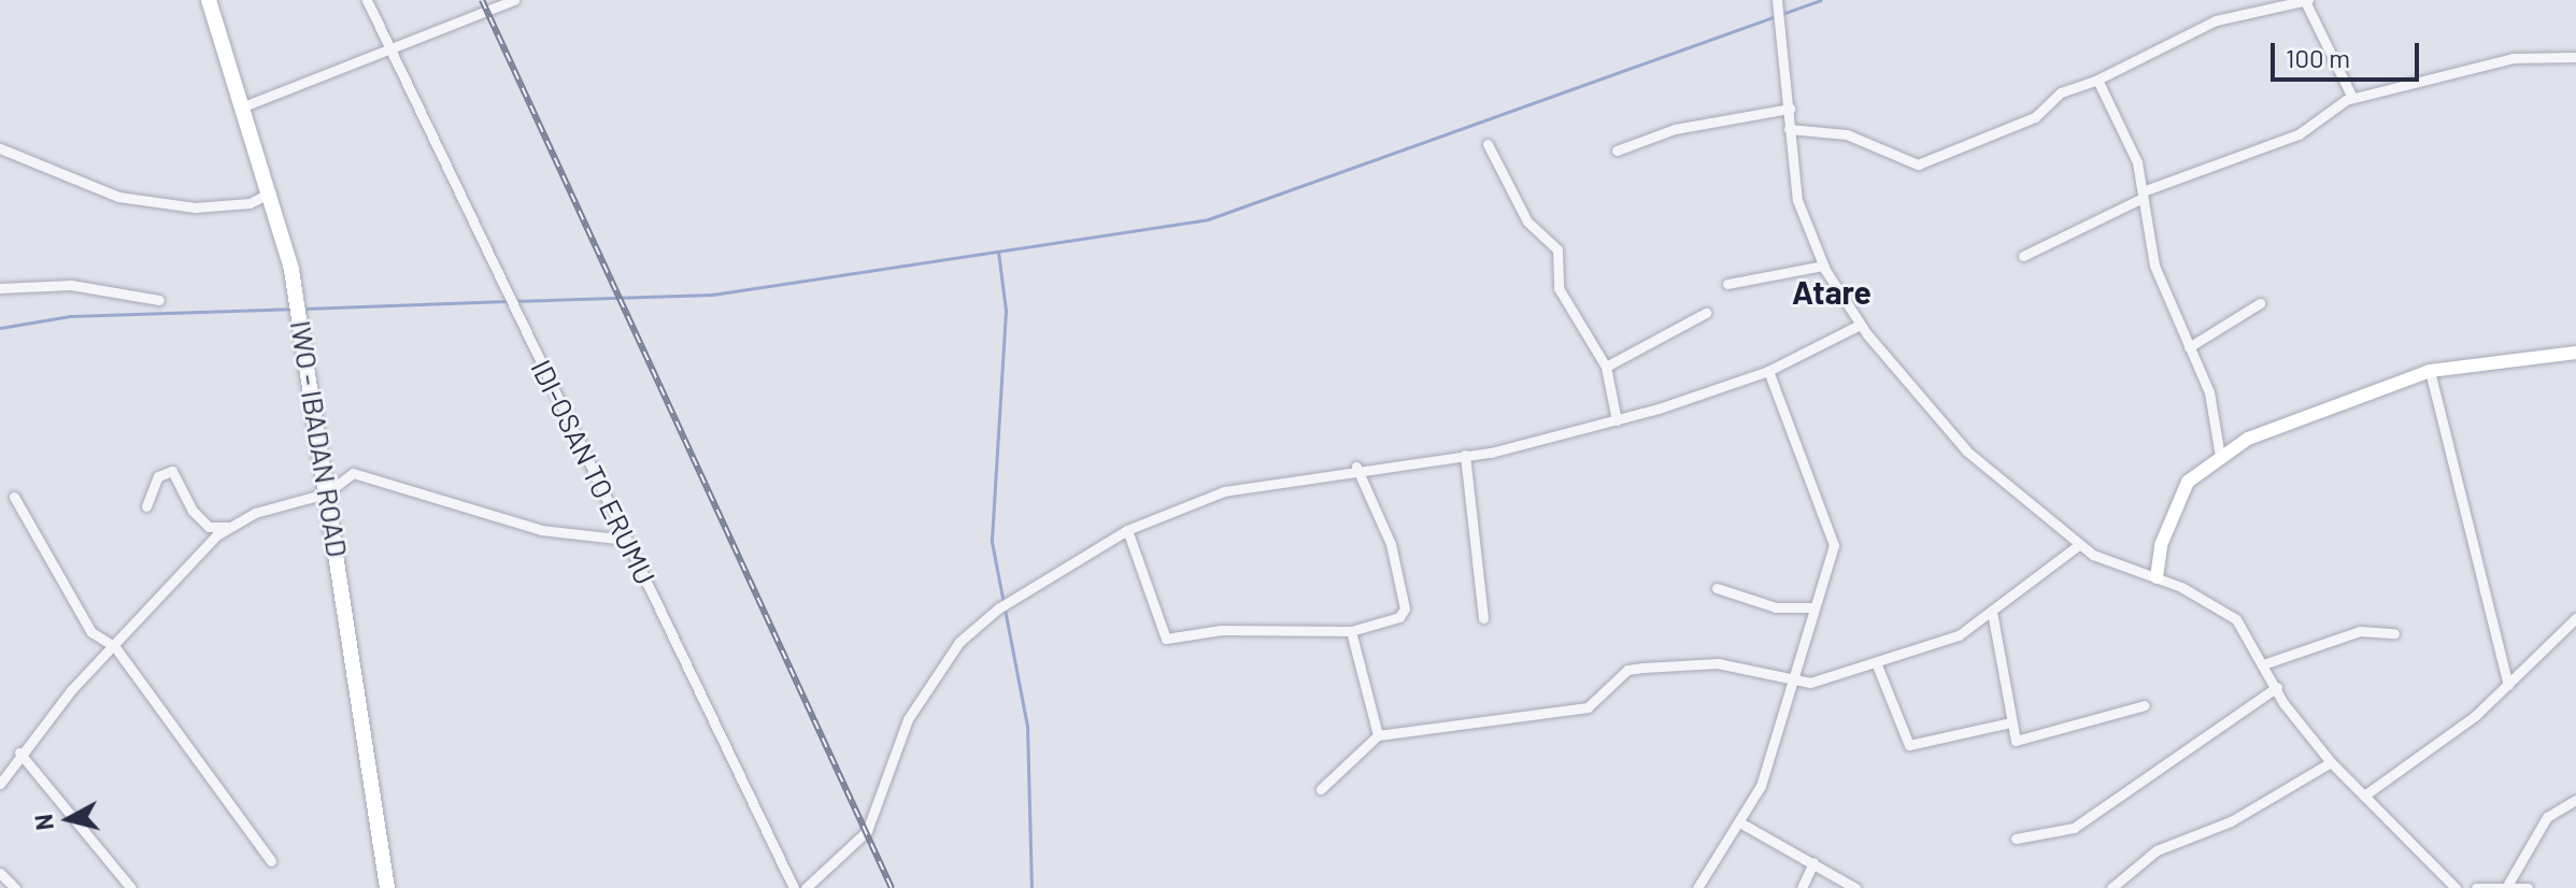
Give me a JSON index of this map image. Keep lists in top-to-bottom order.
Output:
{
  "streets": {
    "main road": ["IWO - IBADAN ROAD"],
    "street": ["IDI-OSAN TO ERUMU"]
  },
  "districts": ["Atare"],
  "scale_bar": "100 m",
  "north": "left"
}
